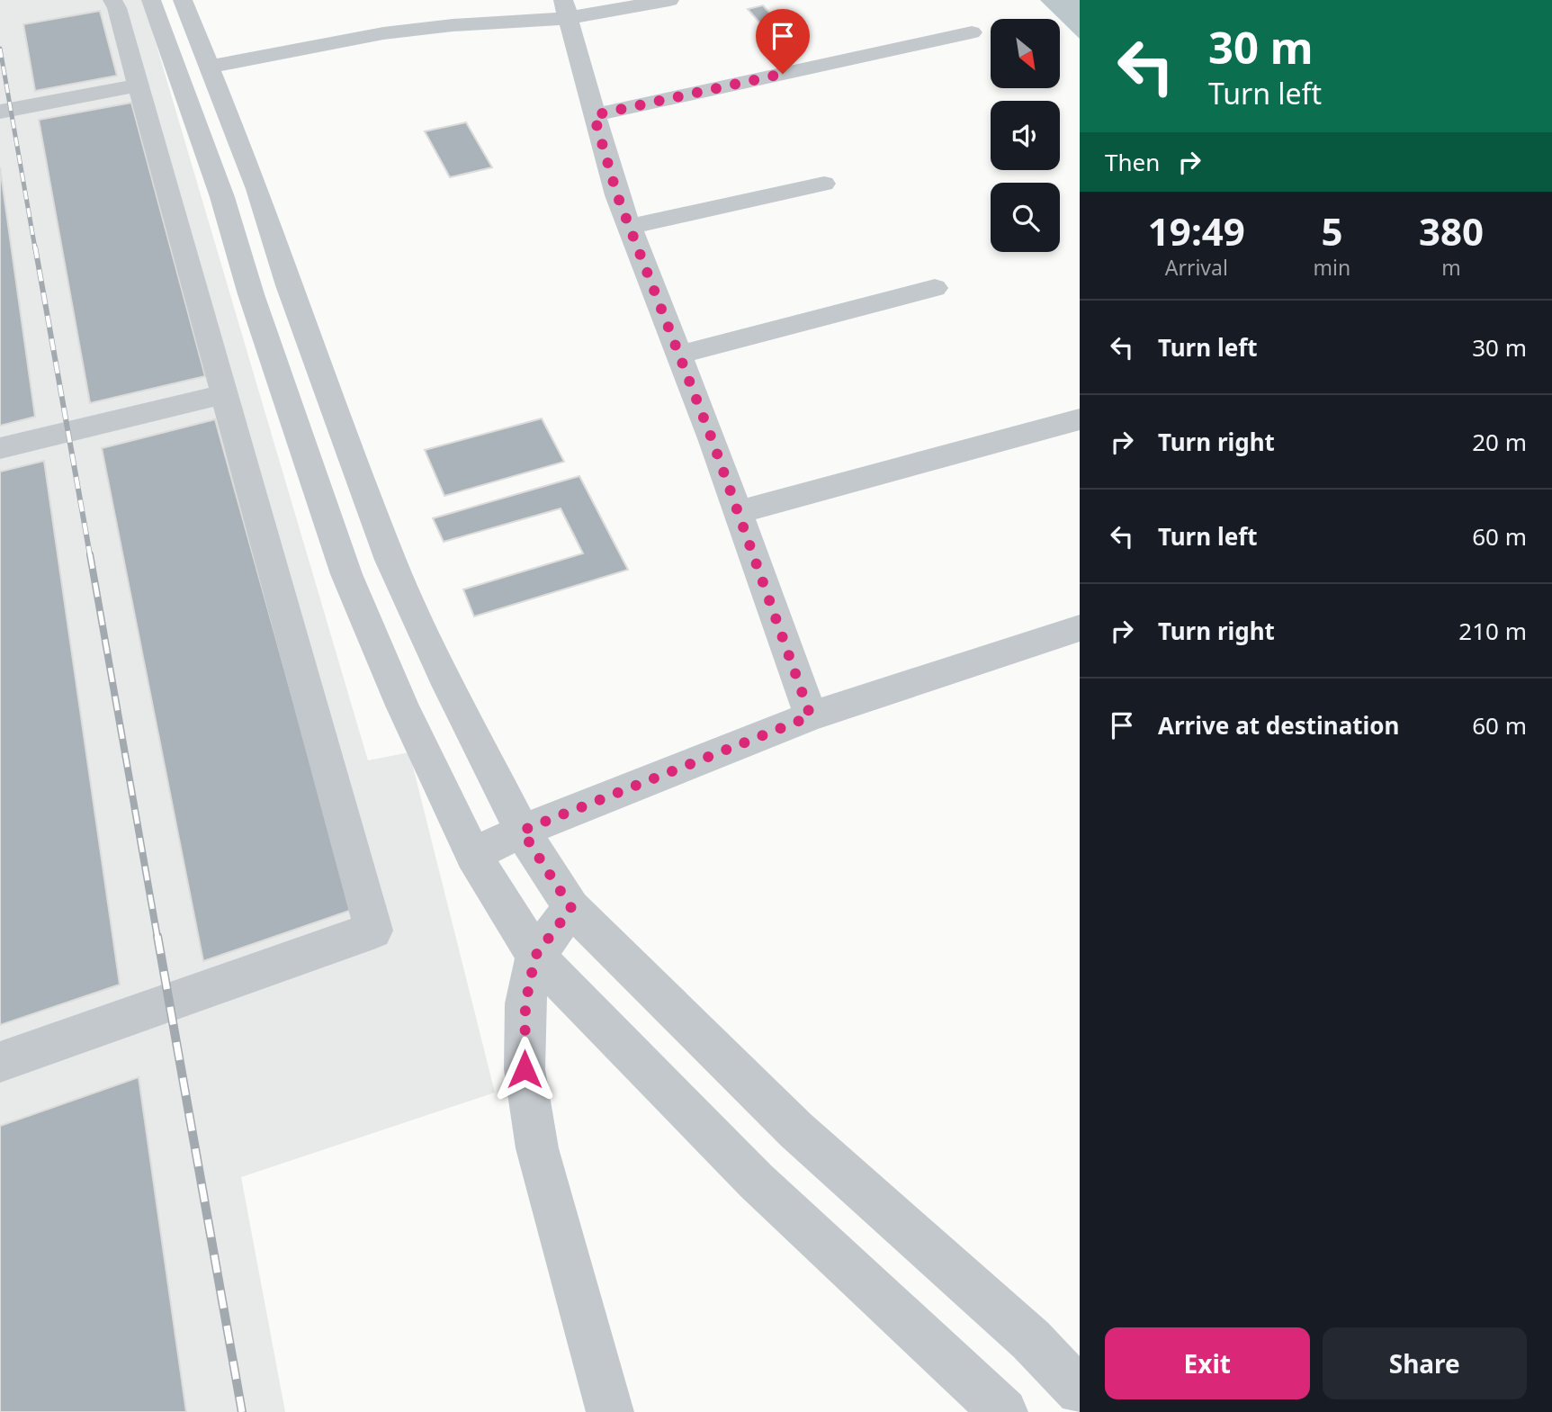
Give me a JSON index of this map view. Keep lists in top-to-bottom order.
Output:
{
  "north": "bottom right",
  "page": {
    "turn": ["30 m", "Turn left"],
    "then": "Then",
    "eta": [
      "19:49",
      "Arrival",
      "5",
      "min",
      "380",
      "m"
    ],
    "list": [
      {
        "name": "Turn left",
        "value": "30 m"
      },
      {
        "name": "Turn right",
        "value": "20 m"
      },
      {
        "name": "Turn left",
        "value": "60 m"
      },
      {
        "name": "Turn right",
        "value": "210 m"
      },
      {
        "name": "Arrive at destination",
        "value": "60 m"
      }
    ],
    "buttons": ["Exit", "Share"]
  }
}
